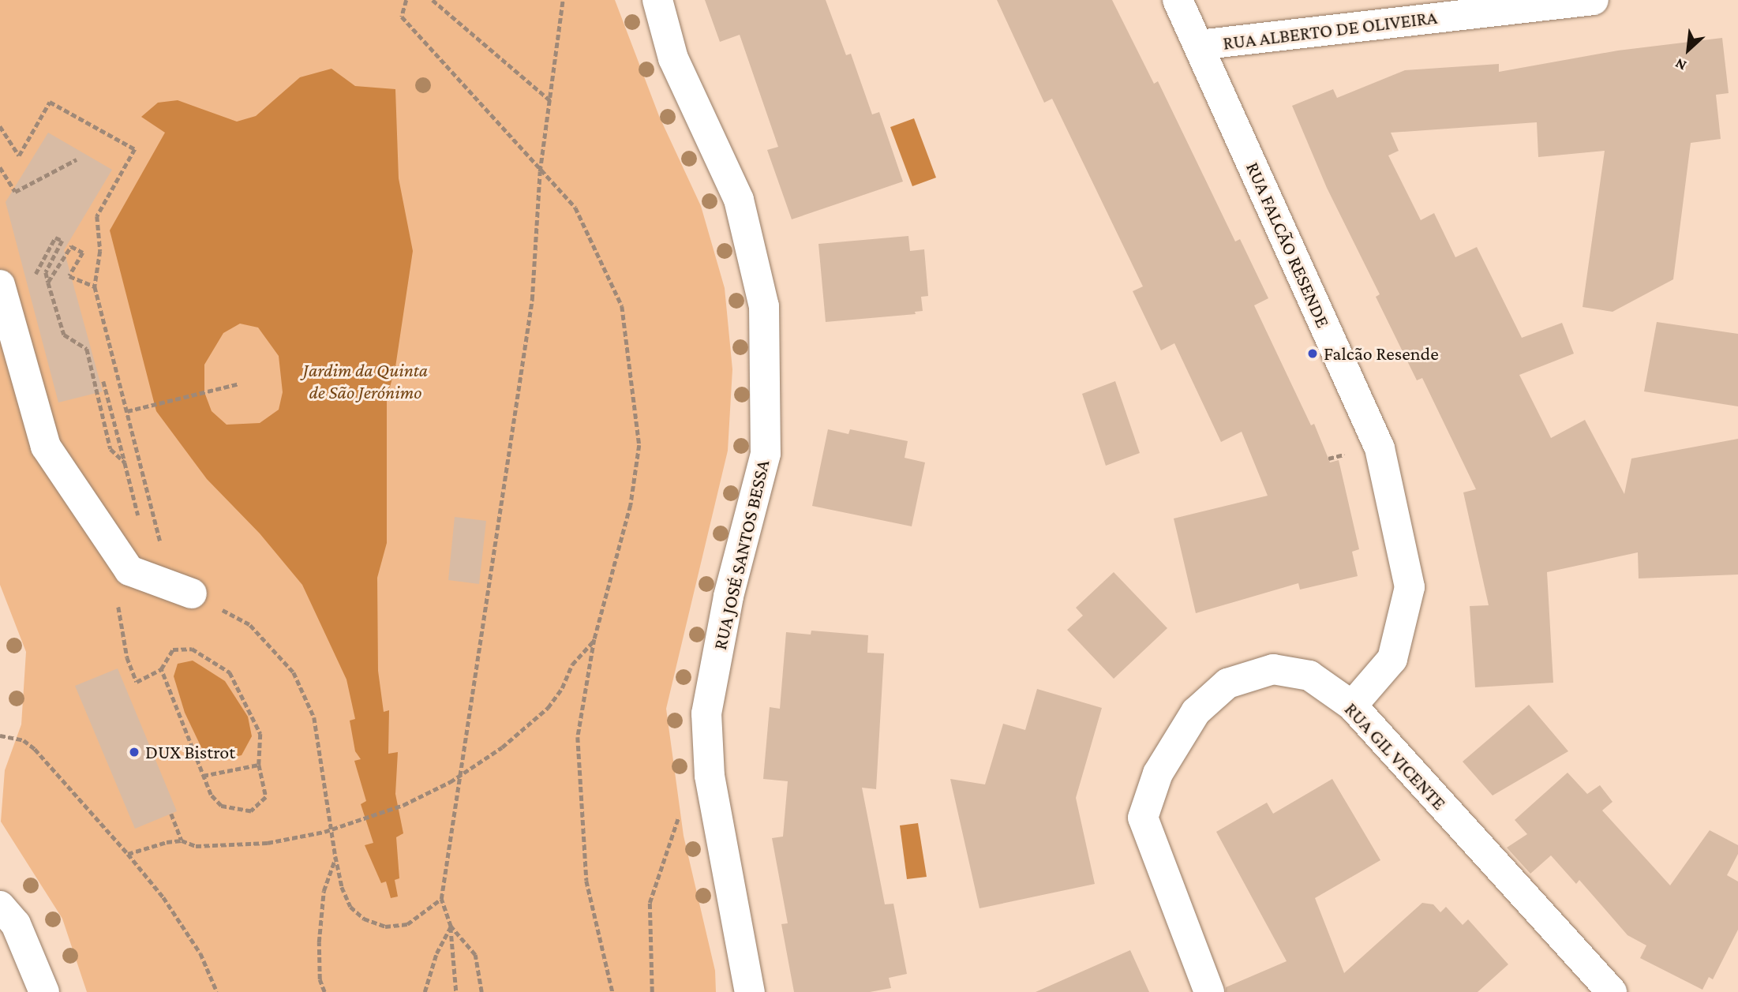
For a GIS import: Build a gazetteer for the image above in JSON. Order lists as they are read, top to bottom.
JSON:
{
  "streets": {
    "street": [
      "RUA ALBERTO DE OLIVEIRA",
      "RUA FALCÃO RESENDE",
      "RUA JOSÉ SANTOS BESSA",
      "RUA GIL VICENTE"
    ]
  },
  "crossings": [
    ["RUA ALBERTO DE OLIVEIRA", "RUA FALCÃO RESENDE"],
    ["RUA FALCÃO RESENDE", "RUA GIL VICENTE"]
  ],
  "parks": ["Jardim da Quinta de São Jerónimo"],
  "places": ["Falcão Resende", "DUX Bistrot"],
  "north": "bottom left"
}
